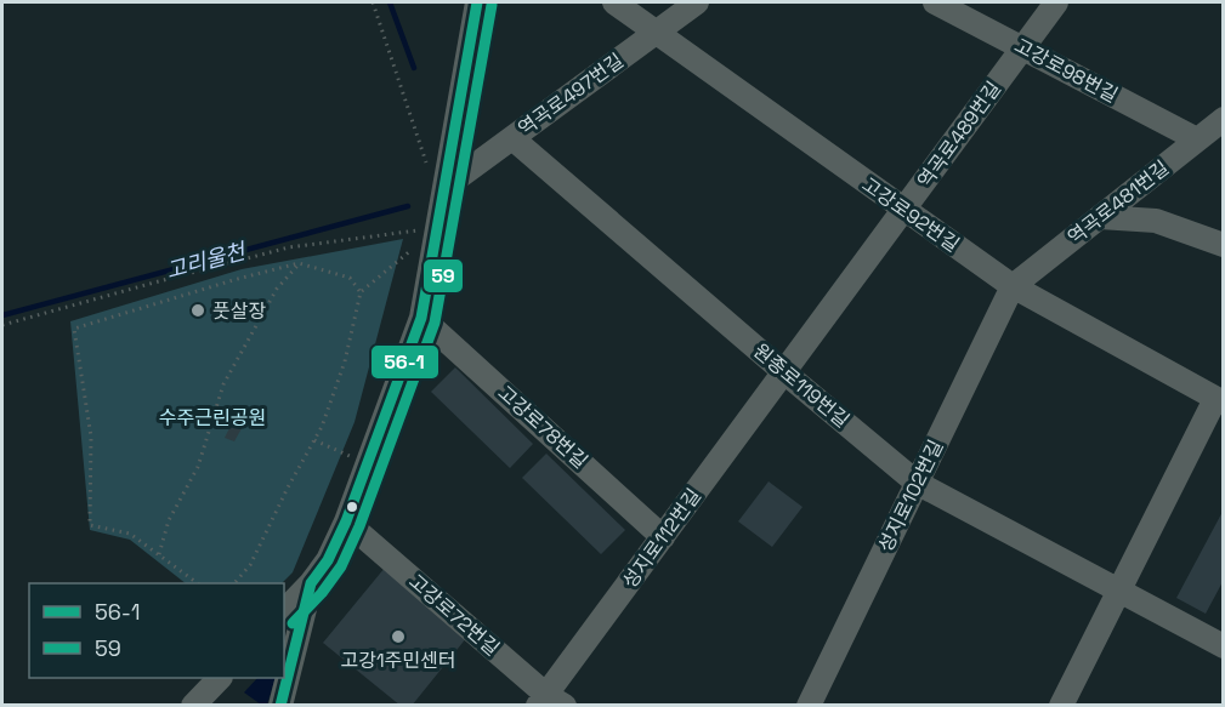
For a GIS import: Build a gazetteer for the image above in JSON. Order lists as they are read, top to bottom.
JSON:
{
  "streets": {
    "street": [
      "고강로98번길",
      "역곡로497번길",
      "역곡로489번길",
      "역곡로481번길",
      "고강로92번길",
      "원종로119번길",
      "고강로78번길",
      "성지로102번길",
      "성지로112번길",
      "고강로72번길"
    ]
  },
  "crossings": [
    ["고강로98번길", "역곡로489번길"],
    ["고강로98번길", "역곡로481번길"],
    ["역곡로497번길", "고강로92번길"],
    ["역곡로497번길", "원종로119번길"],
    ["역곡로489번길", "고강로92번길"],
    ["역곡로489번길", "원종로119번길"],
    ["역곡로489번길", "성지로112번길"],
    ["역곡로481번길", "고강로92번길"],
    ["역곡로481번길", "성지로102번길"],
    ["고강로92번길", "성지로102번길"],
    ["원종로119번길", "성지로102번길"],
    ["원종로119번길", "성지로112번길"],
    ["고강로78번길", "성지로112번길"],
    ["성지로112번길", "고강로72번길"]
  ],
  "water": ["고리울천"],
  "parks": ["수주근린공원"],
  "places": ["풋살장", "고강1주민센터"],
  "lines": ["transit line 56-1", "transit line 59"],
  "legend": ["56-1", "59"]
}
